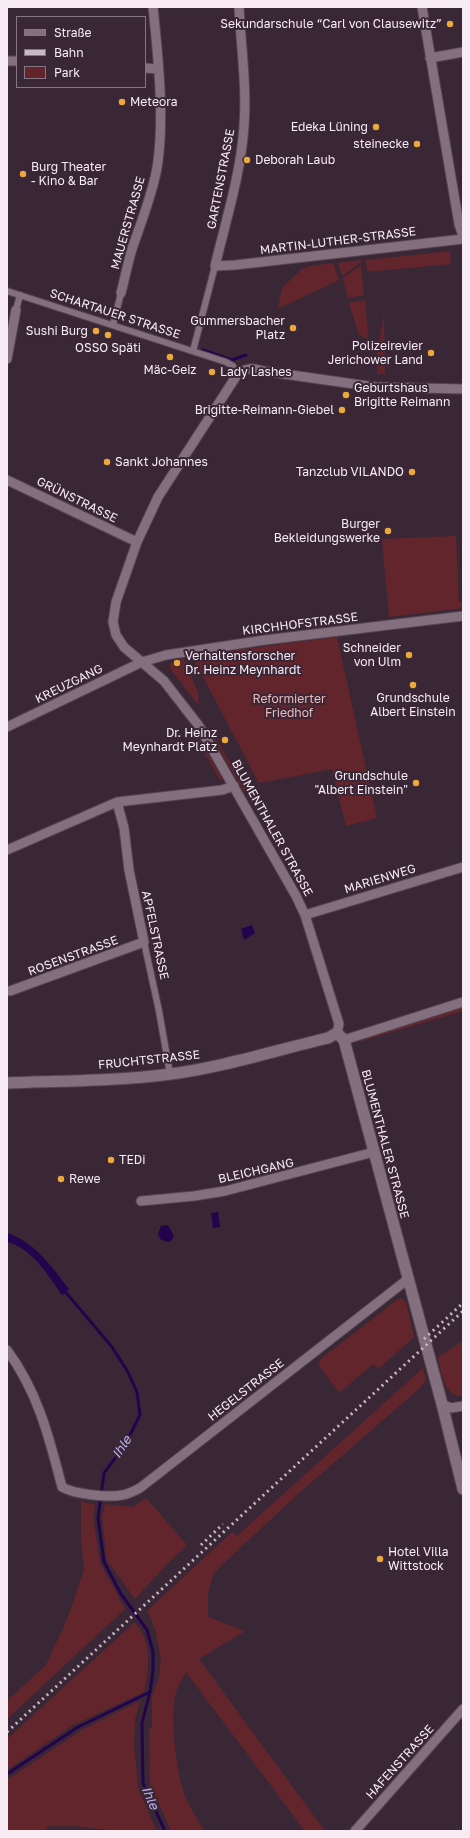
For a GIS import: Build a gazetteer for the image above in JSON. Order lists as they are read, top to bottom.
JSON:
{
  "streets": {
    "street": [
      "GARTENSTRASSE",
      "MAUERSTRASSE",
      "MARTIN-LUTHER-STRASSE",
      "SCHARTAUER STRASSE",
      "GRÜNSTRASSE",
      "KIRCHHOFSTRASSE",
      "KREUZGANG",
      "BLUMENTHALER STRASSE",
      "MARIENWEG",
      "APFELSTRASSE",
      "ROSENSTRASSE",
      "FRUCHTSTRASSE",
      "BLEICHGANG",
      "HEGELSTRASSE",
      "HAFENSTRASSE"
    ]
  },
  "crossings": [
    ["GARTENSTRASSE", "MARTIN-LUTHER-STRASSE"],
    ["GARTENSTRASSE", "SCHARTAUER STRASSE"],
    ["MAUERSTRASSE", "SCHARTAUER STRASSE"],
    ["SCHARTAUER STRASSE", "BLUMENTHALER STRASSE"],
    ["GRÜNSTRASSE", "BLUMENTHALER STRASSE"],
    ["KIRCHHOFSTRASSE", "KREUZGANG"],
    ["KIRCHHOFSTRASSE", "BLUMENTHALER STRASSE"],
    ["KREUZGANG", "BLUMENTHALER STRASSE"],
    ["BLUMENTHALER STRASSE", "MARIENWEG"],
    ["BLUMENTHALER STRASSE", "FRUCHTSTRASSE"],
    ["BLUMENTHALER STRASSE", "BLEICHGANG"],
    ["BLUMENTHALER STRASSE", "HEGELSTRASSE"],
    ["APFELSTRASSE", "ROSENSTRASSE"],
    ["APFELSTRASSE", "FRUCHTSTRASSE"]
  ],
  "water": ["Ihle"],
  "parks": ["Reformierter Friedhof"],
  "places": [
    "Sekundarschule “Carl von Clausewitz”",
    "Meteora",
    "Edeka Lüning",
    "steinecke",
    "Deborah Laub",
    "Burg Theater - Kino & Bar",
    "Gummersbacher Platz",
    "Sushi Burg",
    "OSSO Späti",
    "Polizeirevier Jerichower Land",
    "Mäc-Geiz",
    "Lady Lashes",
    "Geburtshaus Brigitte Reimann",
    "Brigitte-Reimann-Giebel",
    "Sankt Johannes",
    "Tanzclub VILANDO",
    "Burger Bekleidungswerke",
    "Schneider von Ulm",
    "Verhaltensforscher Dr. Heinz Meynhardt",
    "Grundschule Albert Einstein",
    "Dr. Heinz Meynhardt Platz",
    "Grundschule \"Albert Einstein\"",
    "TEDi",
    "Rewe",
    "Hotel Villa Wittstock"
  ],
  "legend": ["Straße", "Bahn", "Park"]
}
